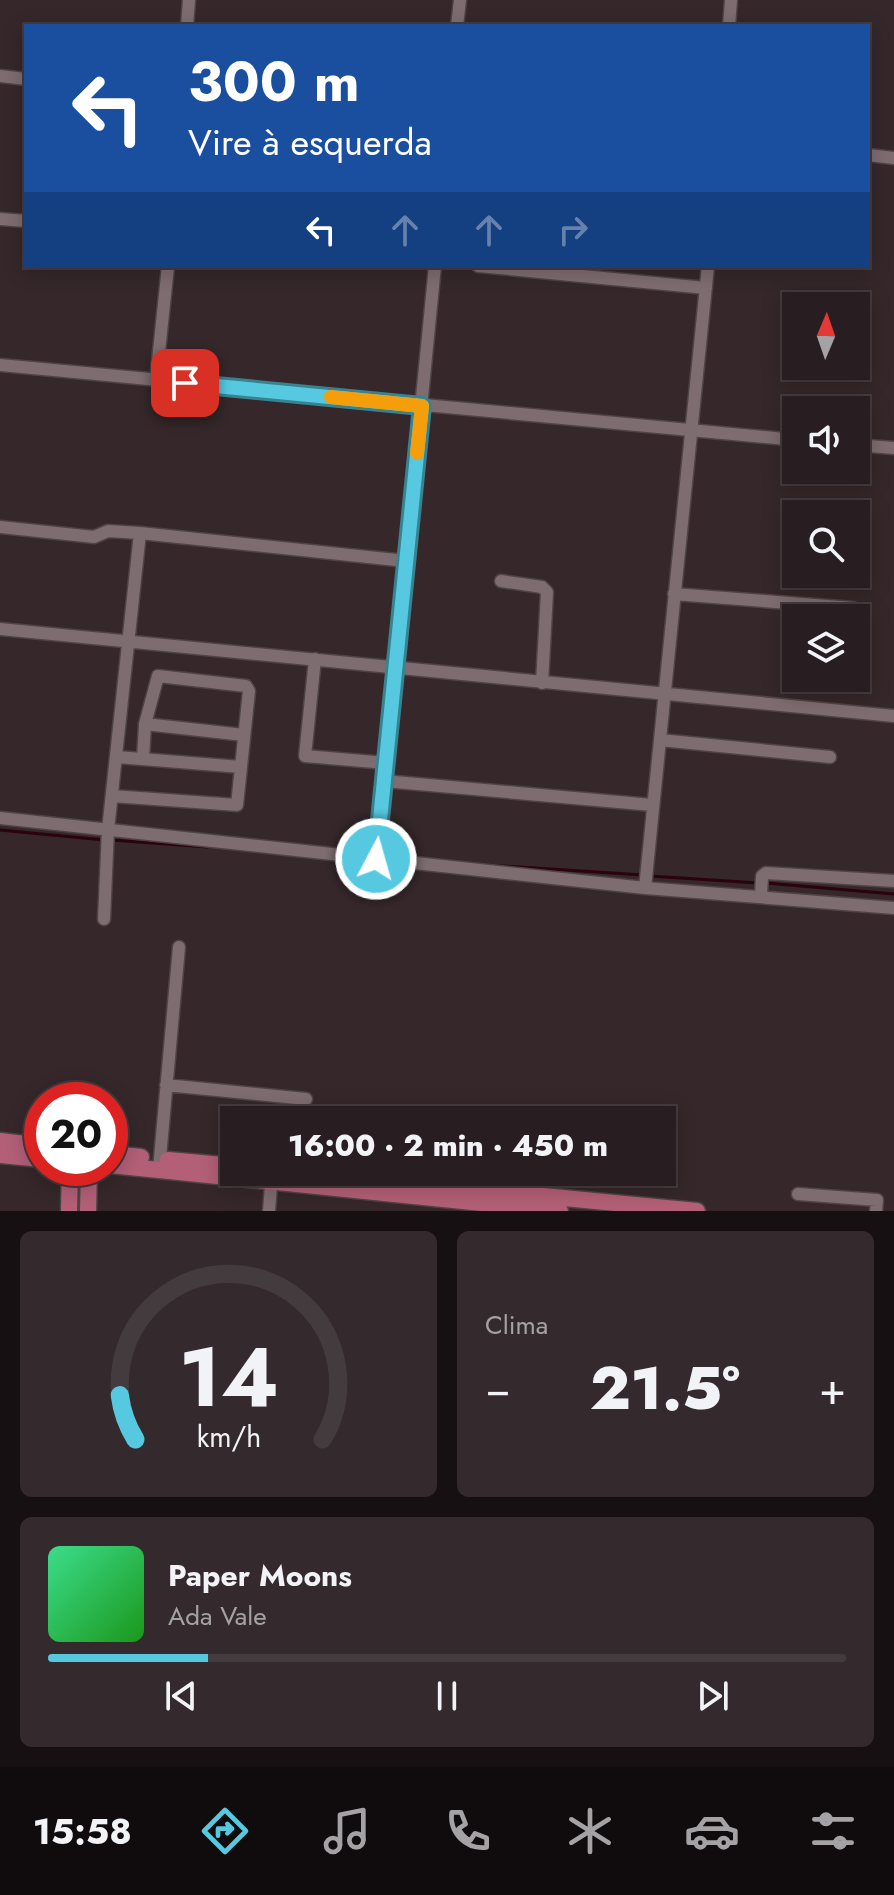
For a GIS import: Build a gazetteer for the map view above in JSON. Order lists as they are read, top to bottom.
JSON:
{
  "north": "top",
  "page": {
    "turn": ["300 m", "Vire à esquerda"],
    "limit": "20",
    "trip": "16:00 · 2 min · 450 m",
    "tile": "Clima",
    "heat": ["−", "21.5°", "+"],
    "song": ["Paper Moons", "Ada Vale"],
    "tabs": "15:58",
    "gauge": ["14", "km/h"]
  }
}
